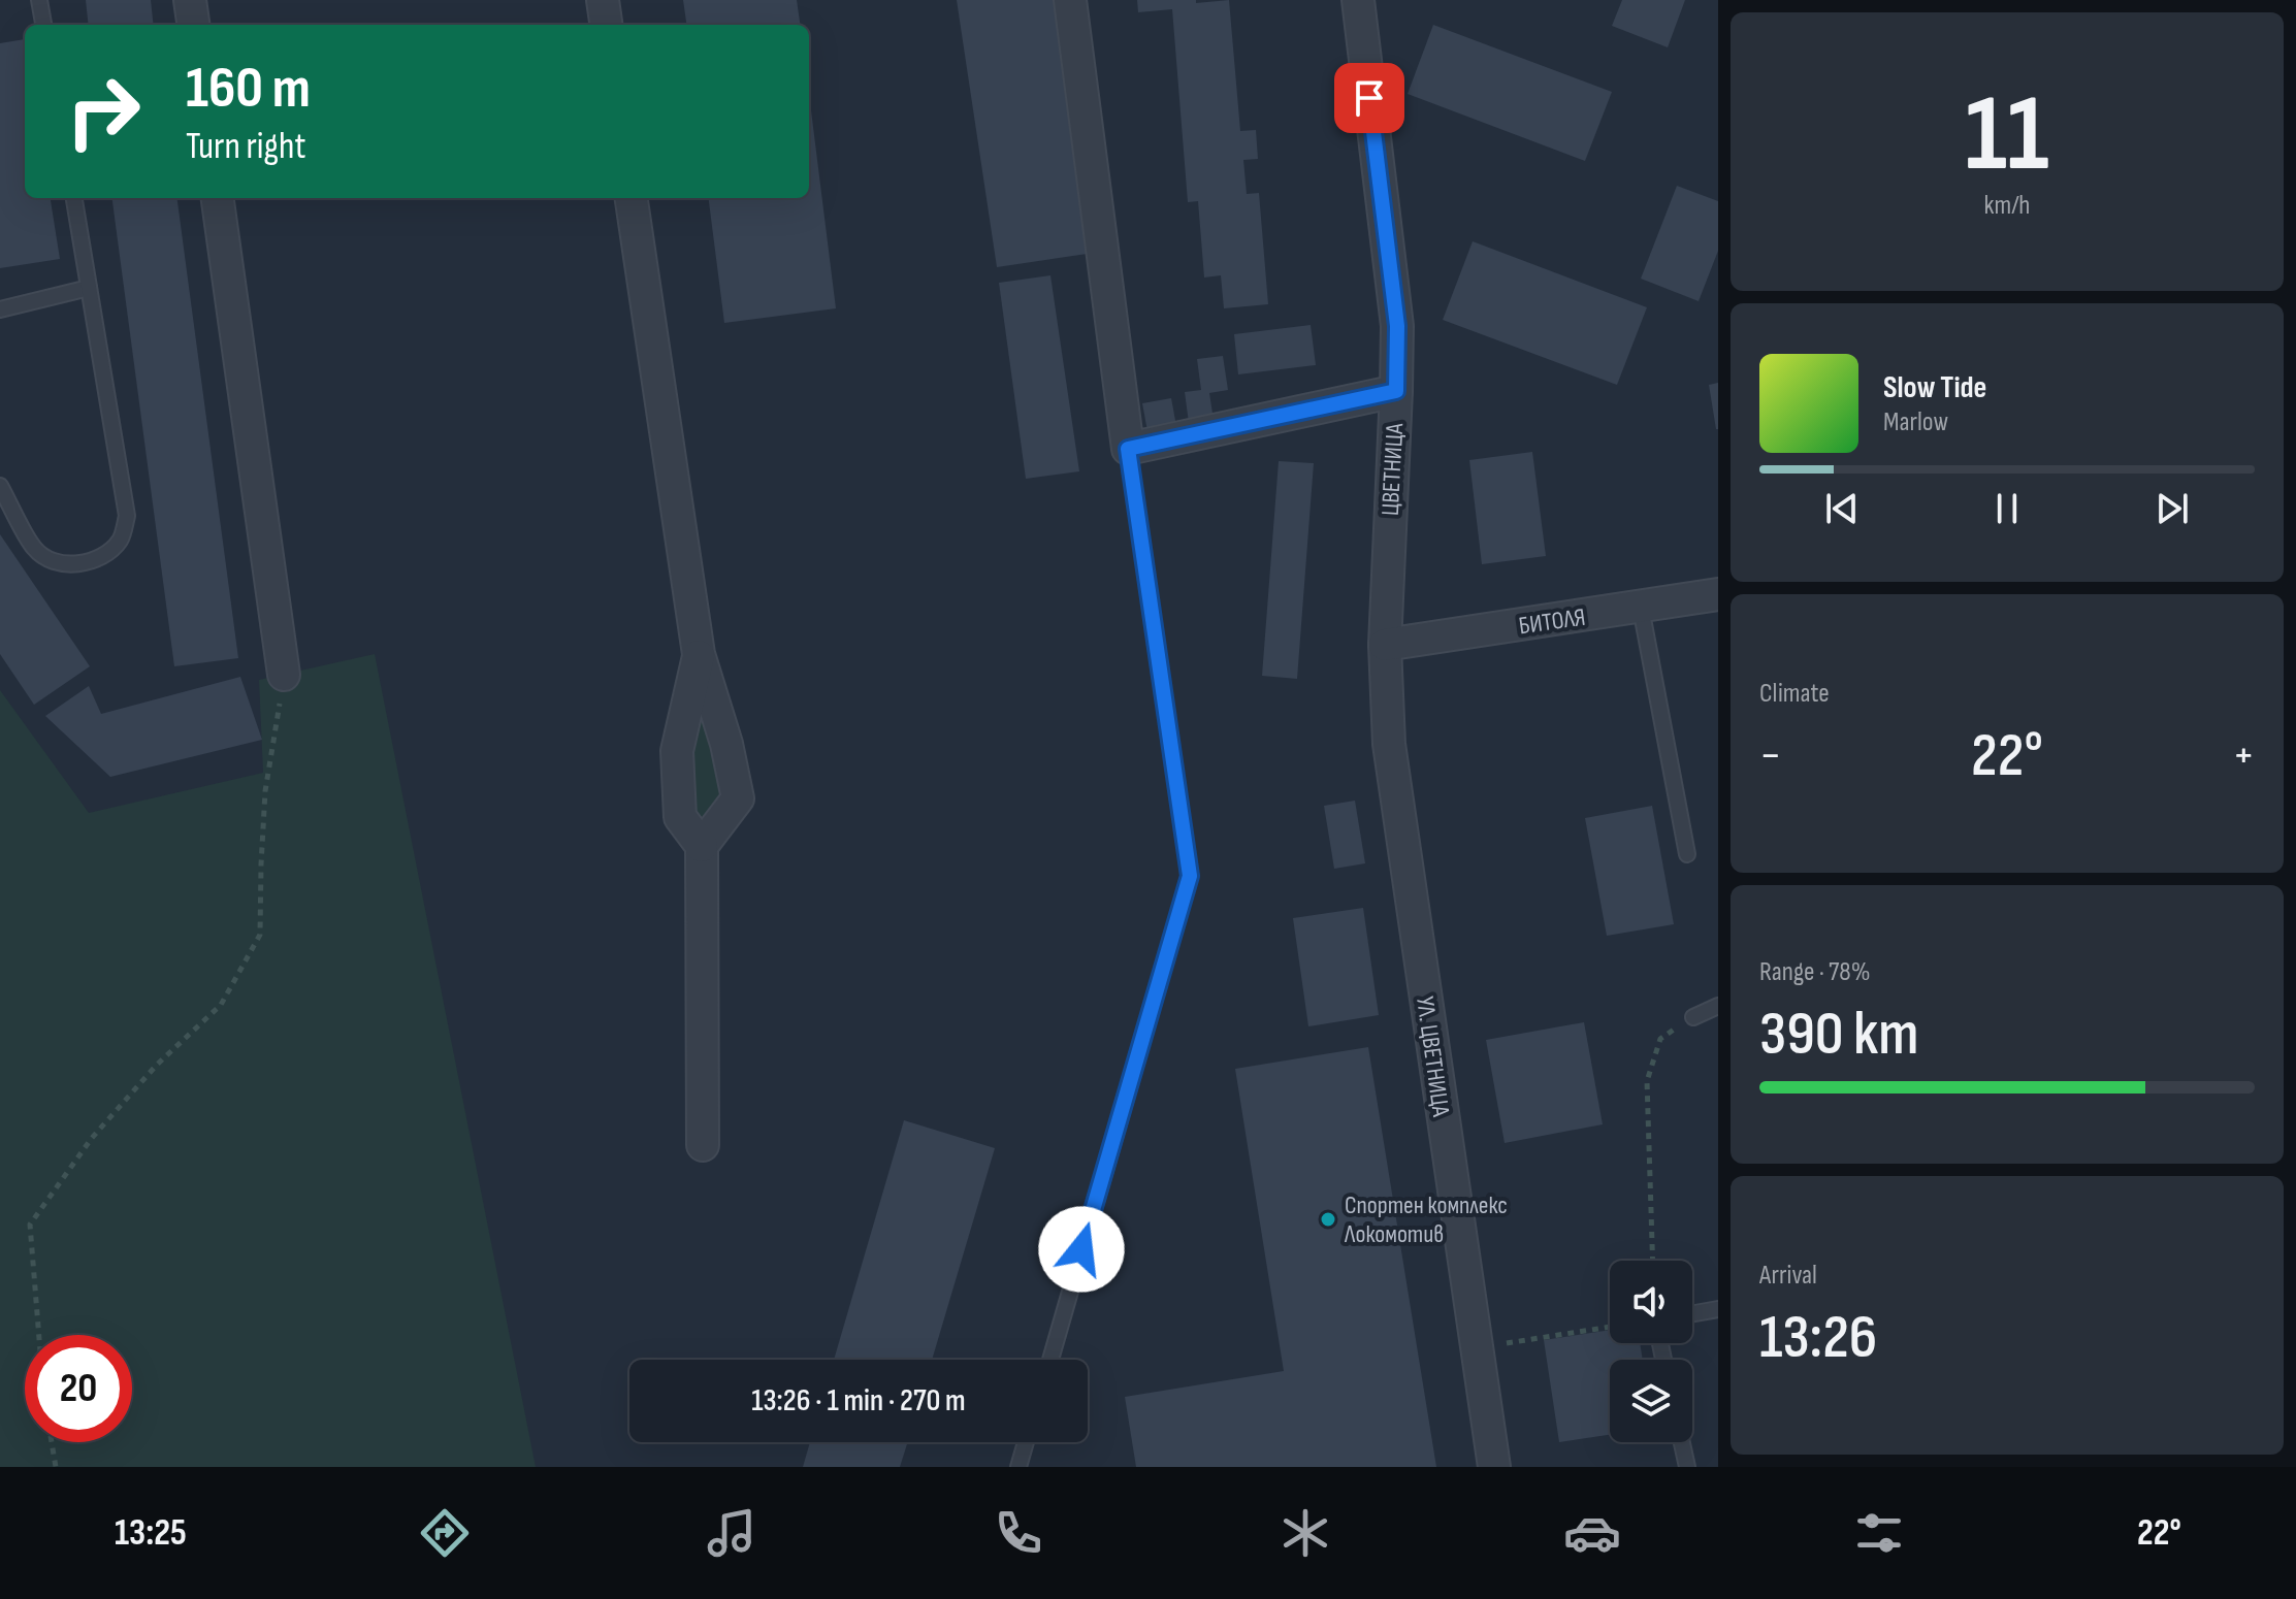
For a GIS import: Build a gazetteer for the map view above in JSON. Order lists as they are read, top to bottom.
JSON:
{
  "streets": {
    "street": ["ЦВЕТНИЦА", "БИТОЛЯ", "УЛ. ЦВЕТНИЦА"]
  },
  "crossings": [
    ["ЦВЕТНИЦА", "БИТОЛЯ"],
    ["ЦВЕТНИЦА", "УЛ. ЦВЕТНИЦА"],
    ["БИТОЛЯ", "УЛ. ЦВЕТНИЦА"]
  ],
  "places": ["Спортен комплекс Локомотив"],
  "page": {
    "tile": [
      ["11", "km/h"],
      "Climate",
      ["Range · 78%", "390 km"],
      ["Arrival", "13:26"]
    ],
    "turn": ["160 m", "Turn right"],
    "song": ["Slow Tide", "Marlow"],
    "heat": ["−", "22°", "+"],
    "limit": "20",
    "trip": "13:26 · 1 min · 270 m",
    "tabs": ["13:25", "22°"]
  }
}
